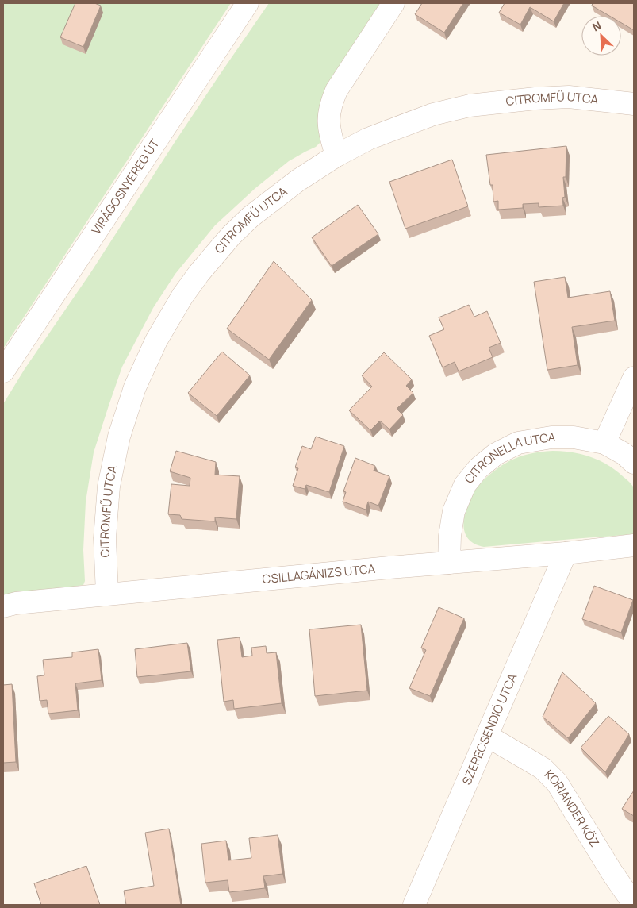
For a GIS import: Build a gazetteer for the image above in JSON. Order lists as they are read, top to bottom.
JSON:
{
  "streets": {
    "street": [
      "CITROMFŰ UTCA",
      "VIRÁGOSNYEREG ÚT",
      "CITRONELLA UTCA",
      "CSILLAGÁNIZS UTCA",
      "SZERECSENDIÓ UTCA",
      "KORIANDER KÖZ"
    ]
  },
  "crossings": [
    ["CITROMFŰ UTCA", "CSILLAGÁNIZS UTCA"],
    ["CITRONELLA UTCA", "CSILLAGÁNIZS UTCA"],
    ["CSILLAGÁNIZS UTCA", "SZERECSENDIÓ UTCA"],
    ["SZERECSENDIÓ UTCA", "KORIANDER KÖZ"]
  ],
  "north": "top left"
}
